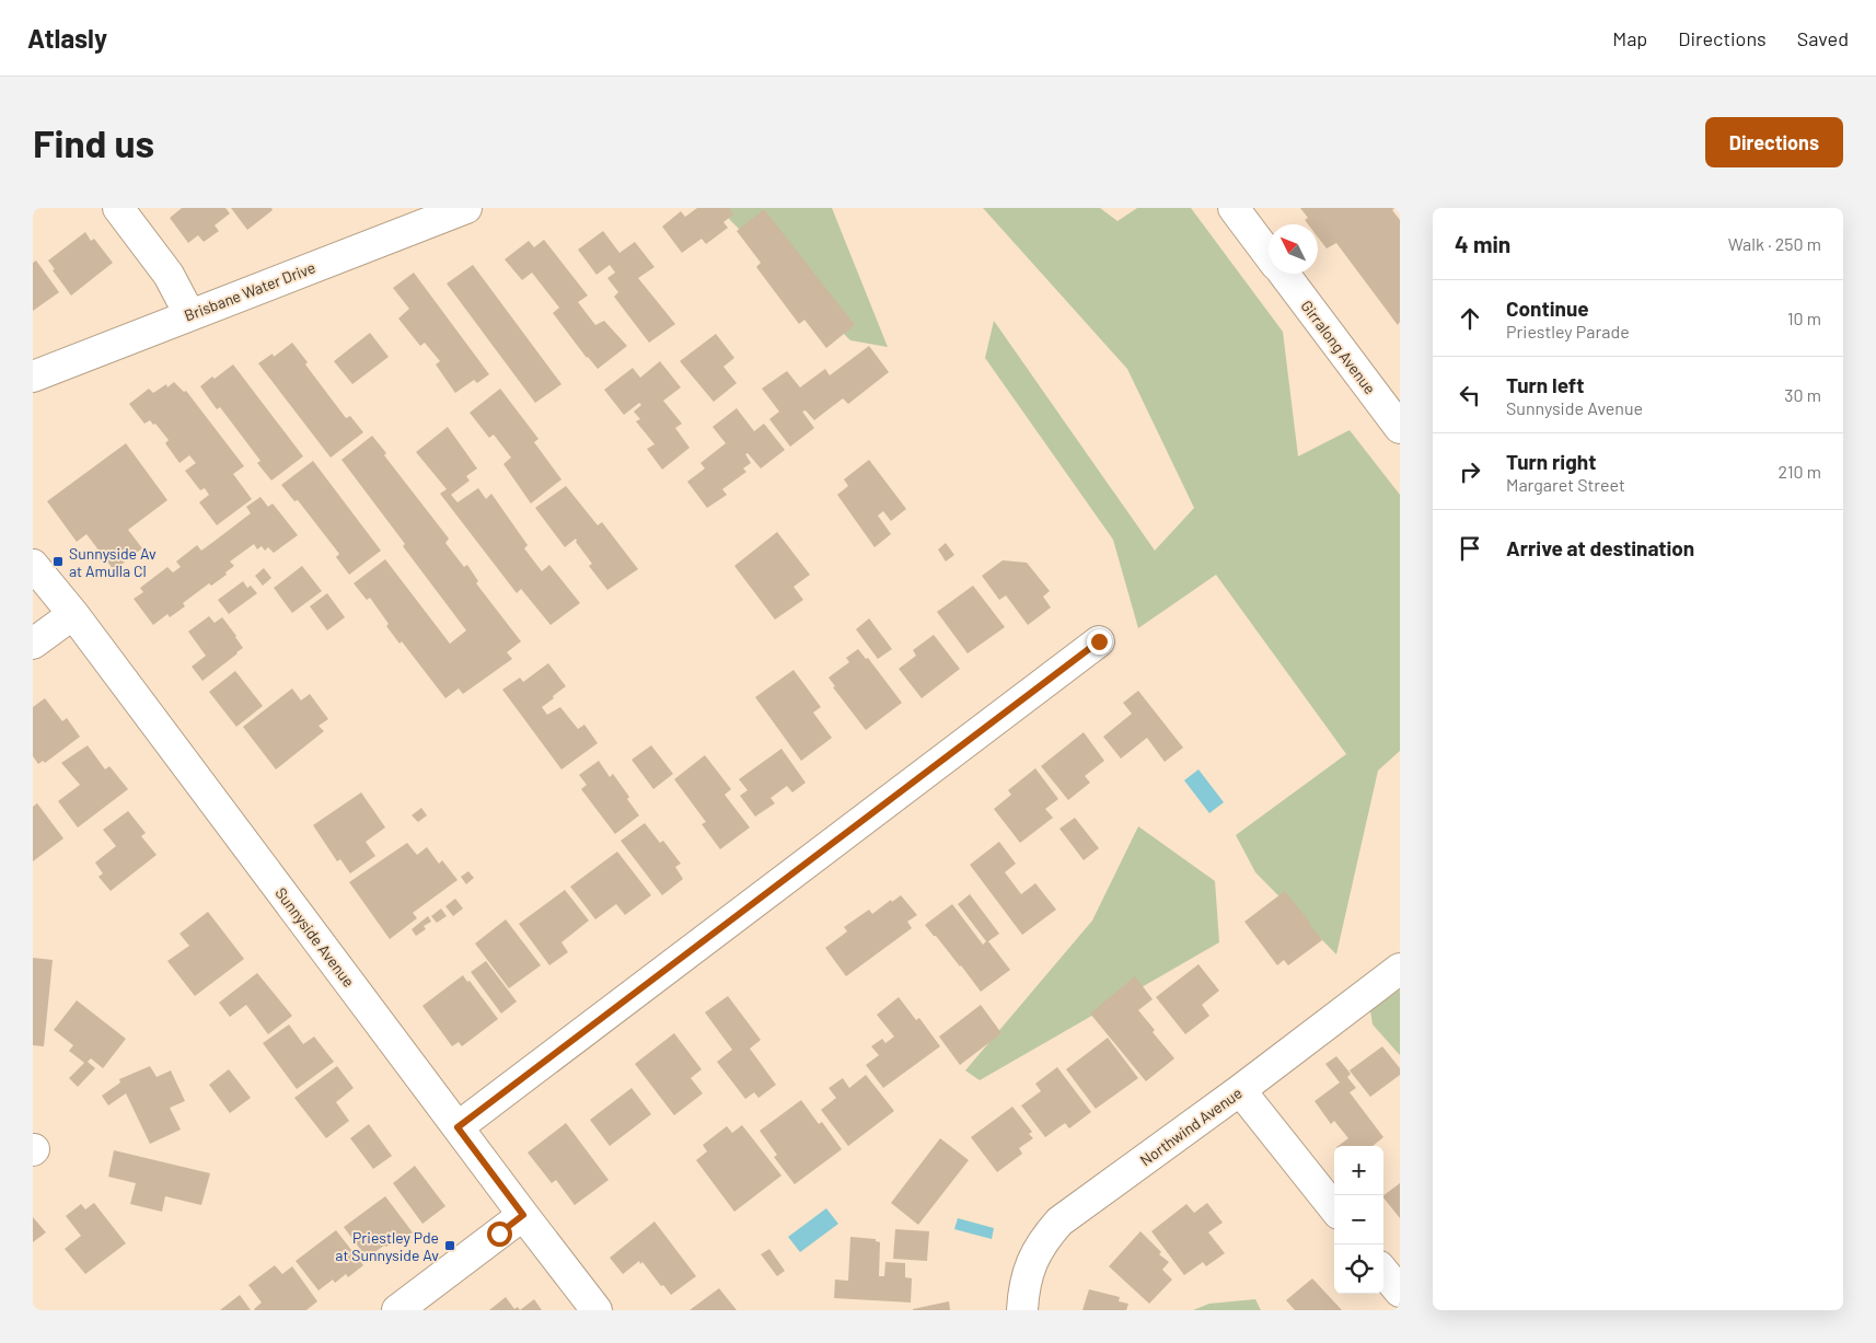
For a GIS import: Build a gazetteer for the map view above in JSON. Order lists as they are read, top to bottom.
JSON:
{
  "streets": {
    "street": [
      "Brisbane Water Drive",
      "Girralong Avenue",
      "Sunnyside Avenue",
      "Northwind Avenue"
    ]
  },
  "places": {
    "transit": ["Sunnyside Av at Amulla Cl", "Priestley Pde at Sunnyside Av"]
  },
  "north": "top left",
  "page": {
    "header": "Atlasly",
    "nav": ["Map", "Directions", "Saved"],
    "buttons": "Directions",
    "title": "Find us",
    "heading": ["4 min", "Walk · 250 m"],
    "list": [
      ["Continue", "Priestley Parade", "10 m"],
      ["Turn left", "Sunnyside Avenue", "30 m"],
      ["Turn right", "Margaret Street", "210 m"],
      "Arrive at destination"
    ],
    "map_buttons": ["+", "−"]
  }
}
